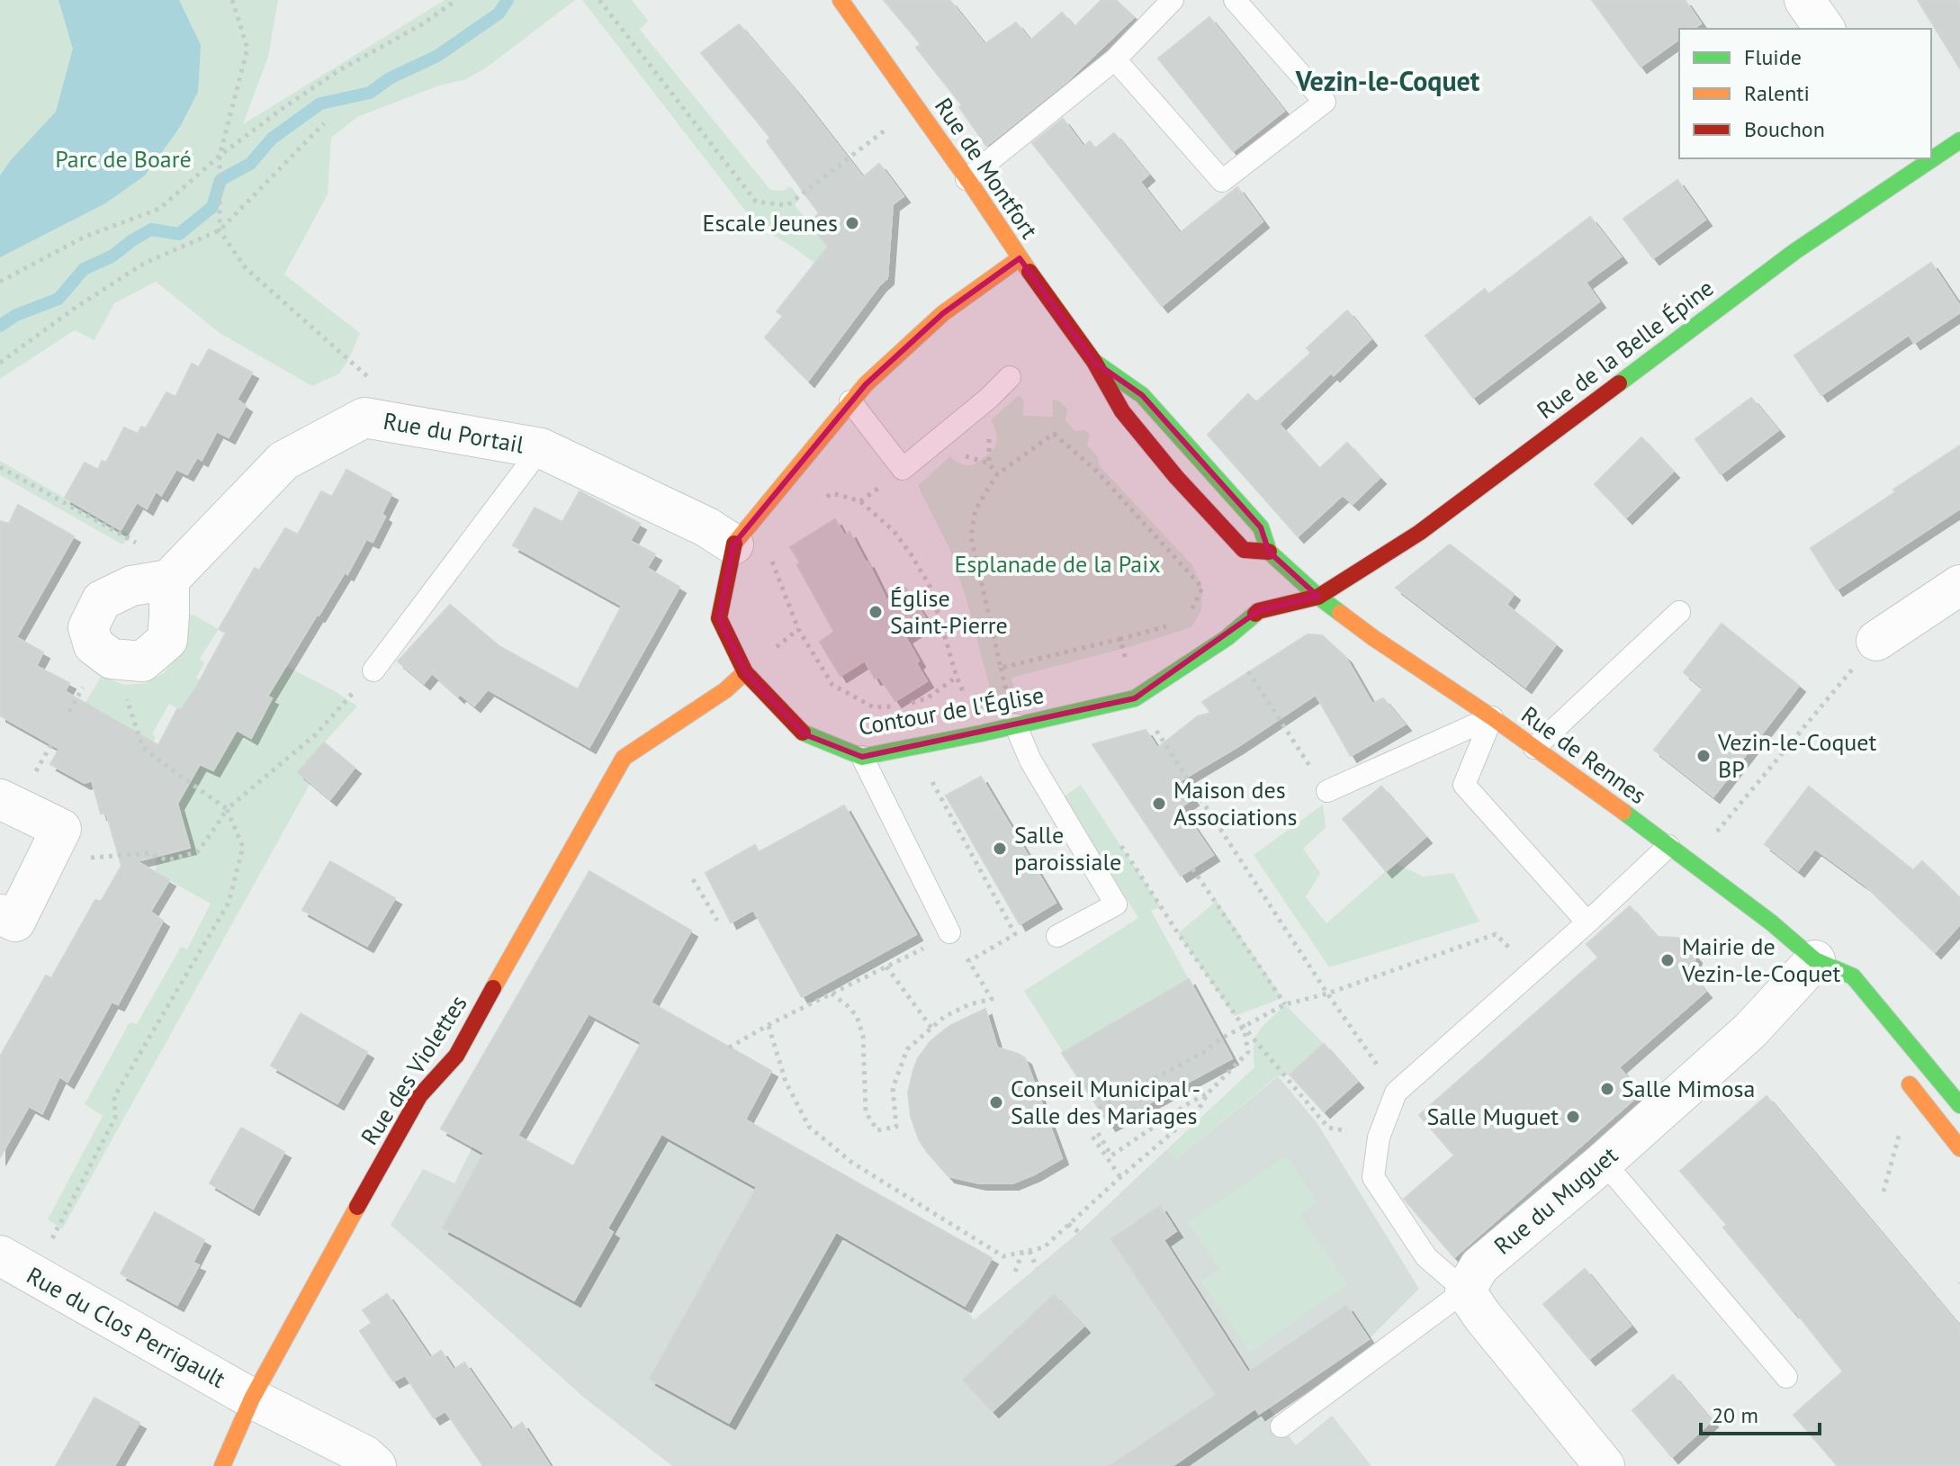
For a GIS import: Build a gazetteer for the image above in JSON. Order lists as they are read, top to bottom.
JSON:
{
  "streets": {
    "street": [
      "Rue de Montfort",
      "Rue de la Belle Épine",
      "Rue du Portail",
      "Contour de l'Église",
      "Rue de Rennes",
      "Rue des Violettes",
      "Rue du Muguet",
      "Rue du Clos Perrigault"
    ]
  },
  "crossings": [
    ["Rue de Montfort", "Rue de la Belle Épine"],
    ["Rue de Montfort", "Contour de l'Église"],
    ["Rue de Montfort", "Rue de Rennes"],
    ["Rue de la Belle Épine", "Contour de l'Église"],
    ["Rue de la Belle Épine", "Rue de Rennes"],
    ["Rue du Portail", "Contour de l'Église"],
    ["Contour de l'Église", "Rue de Rennes"],
    ["Contour de l'Église", "Rue des Violettes"],
    ["Rue de Rennes", "Rue du Muguet"],
    ["Rue des Violettes", "Rue du Clos Perrigault"]
  ],
  "districts": ["Vezin-le-Coquet"],
  "parks": ["Parc de Boaré", "Esplanade de la Paix"],
  "places": [
    "Escale Jeunes",
    "Église Saint-Pierre",
    "Vezin-le-Coquet BP",
    "Maison des Associations",
    "Salle paroissiale",
    "Mairie de Vezin-le-Coquet",
    "Salle Mimosa",
    "Conseil Municipal - Salle des Mariages",
    "Salle Muguet"
  ],
  "legend": ["Fluide", "Ralenti", "Bouchon"],
  "scale_bar": "20 m"
}
